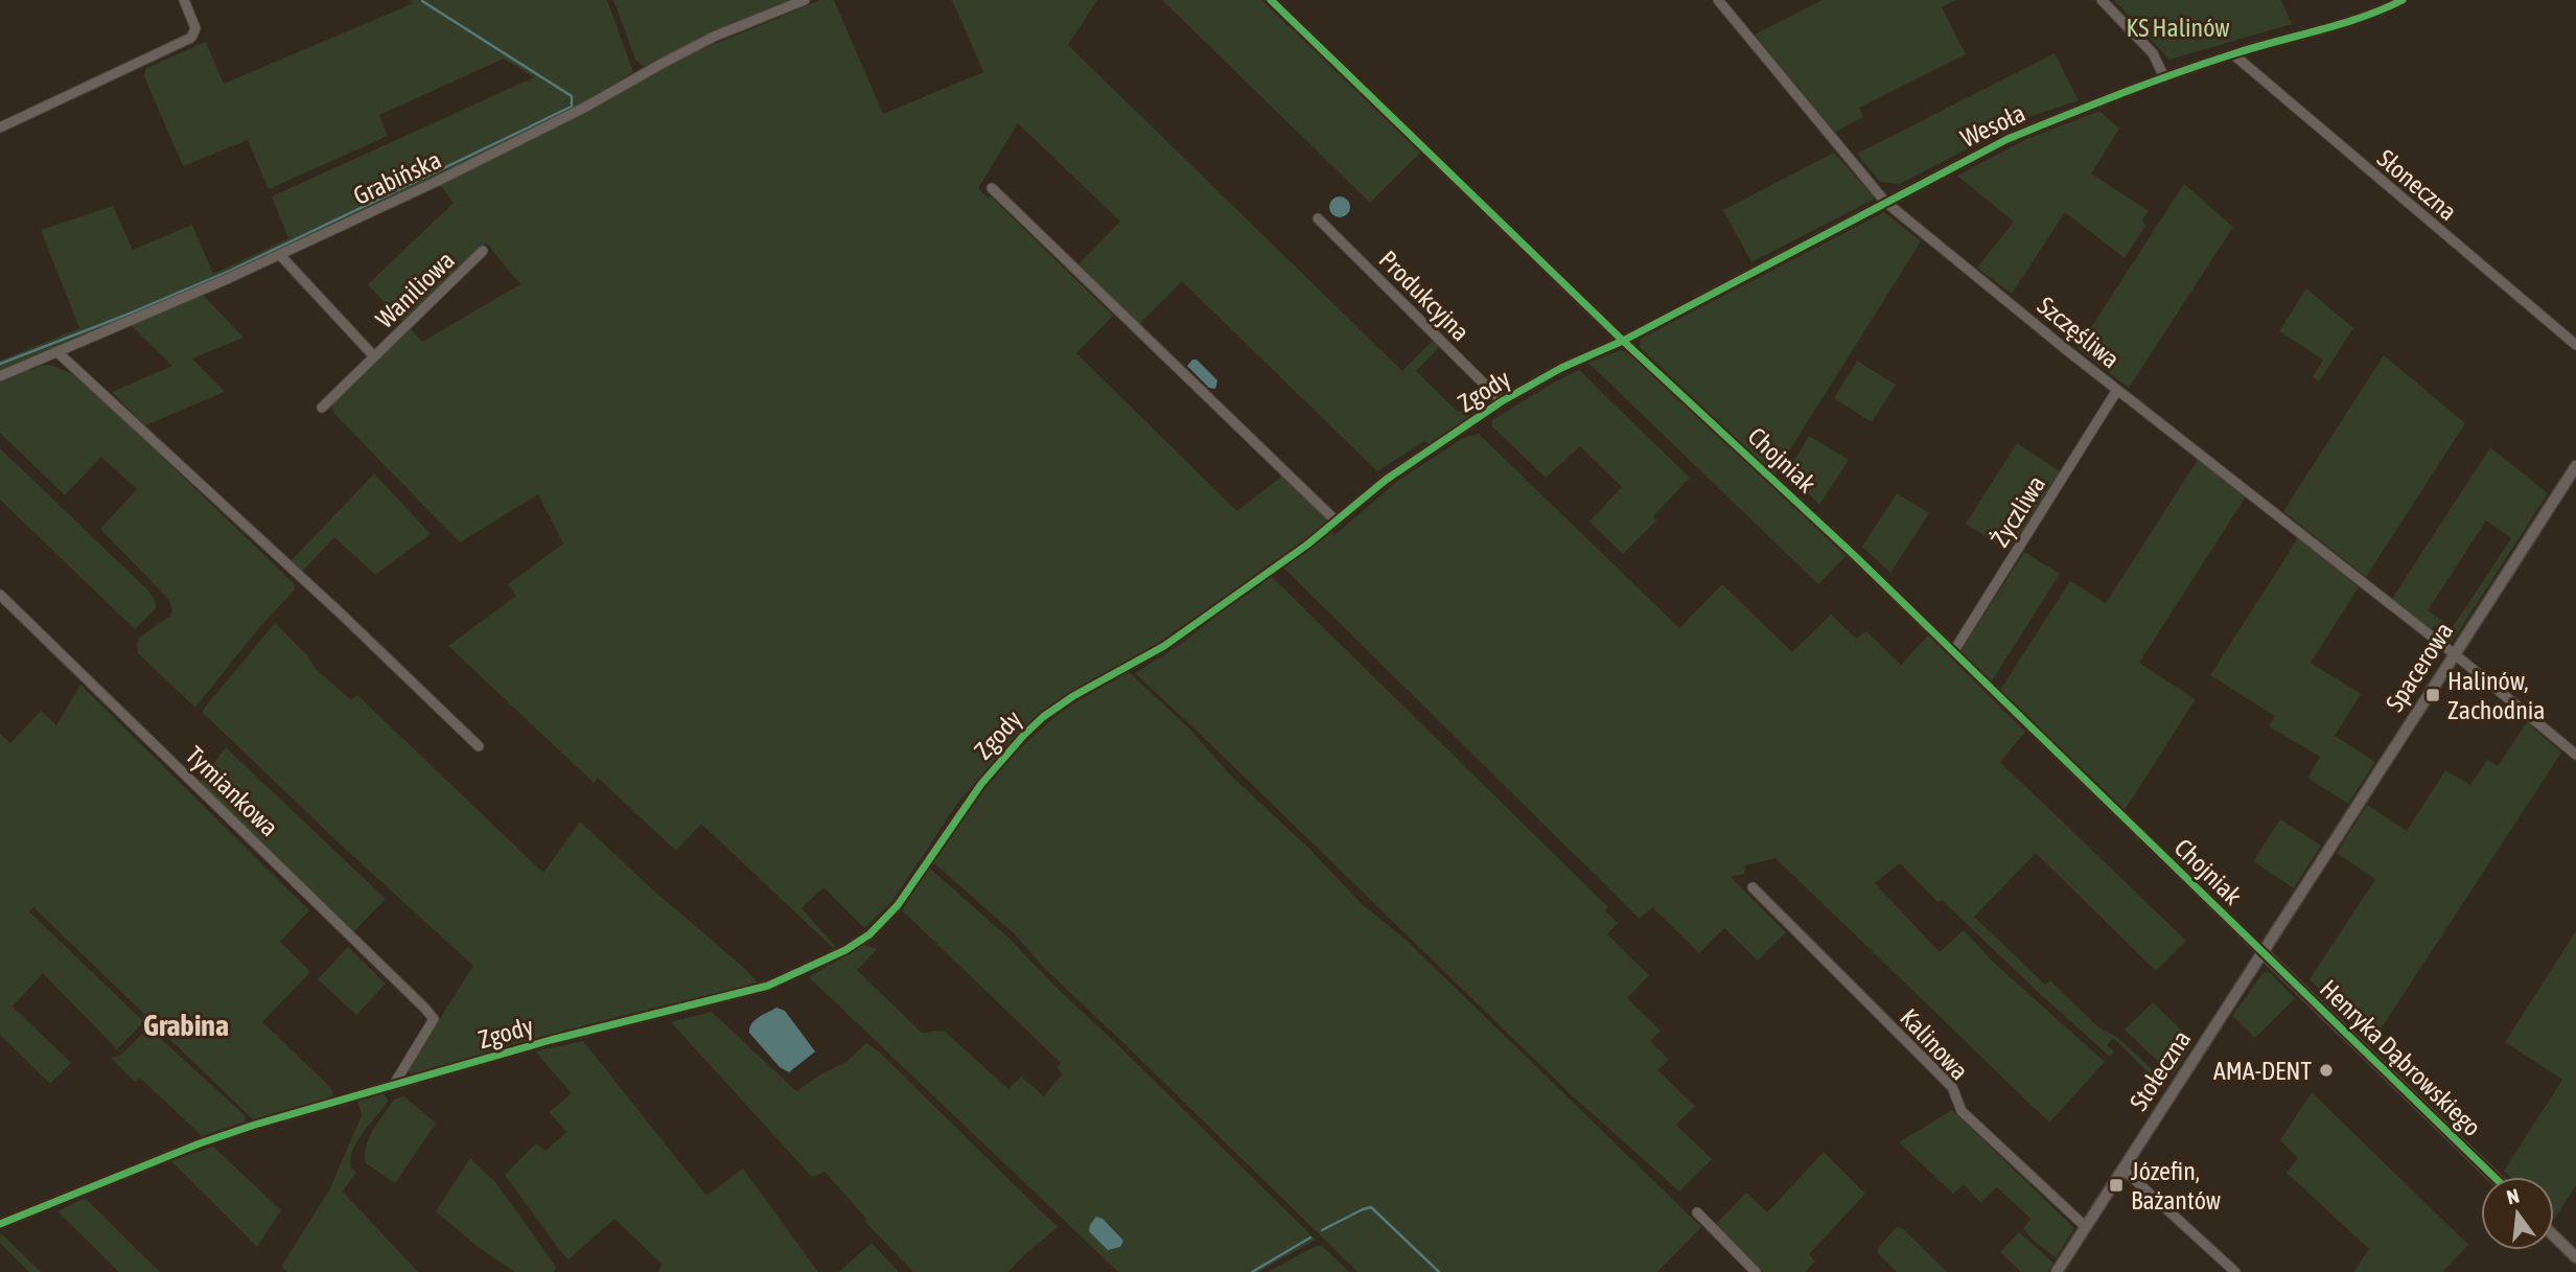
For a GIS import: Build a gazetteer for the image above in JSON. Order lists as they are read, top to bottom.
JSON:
{
  "streets": {
    "street": [
      "Wesoła",
      "Grabińska",
      "Słoneczna",
      "Waniliowa",
      "Produkcyjna",
      "Szczęśliwa",
      "Zgody",
      "Chojniak",
      "Życzliwa",
      "Spacerowa",
      "Tymiankowa",
      "Kalinowa",
      "Henryka Dąbrowskiego",
      "Stołeczna"
    ]
  },
  "crossings": [
    ["Wesoła", "Słoneczna"],
    ["Wesoła", "Szczęśliwa"],
    ["Wesoła", "Zgody"],
    ["Wesoła", "Chojniak"],
    ["Grabińska", "Waniliowa"],
    ["Produkcyjna", "Zgody"],
    ["Szczęśliwa", "Życzliwa"],
    ["Szczęśliwa", "Spacerowa"],
    ["Zgody", "Chojniak"],
    ["Zgody", "Tymiankowa"],
    ["Chojniak", "Życzliwa"],
    ["Chojniak", "Henryka Dąbrowskiego"],
    ["Chojniak", "Stołeczna"],
    ["Spacerowa", "Stołeczna"],
    ["Kalinowa", "Stołeczna"],
    ["Henryka Dąbrowskiego", "Stołeczna"]
  ],
  "districts": ["Grabina"],
  "parks": ["KS Halinów"],
  "places": {
    "transit": ["Halinów, Zachodnia", "Józefin, Bażantów"],
    "other": ["AMA-DENT"]
  },
  "north": "top"
}
